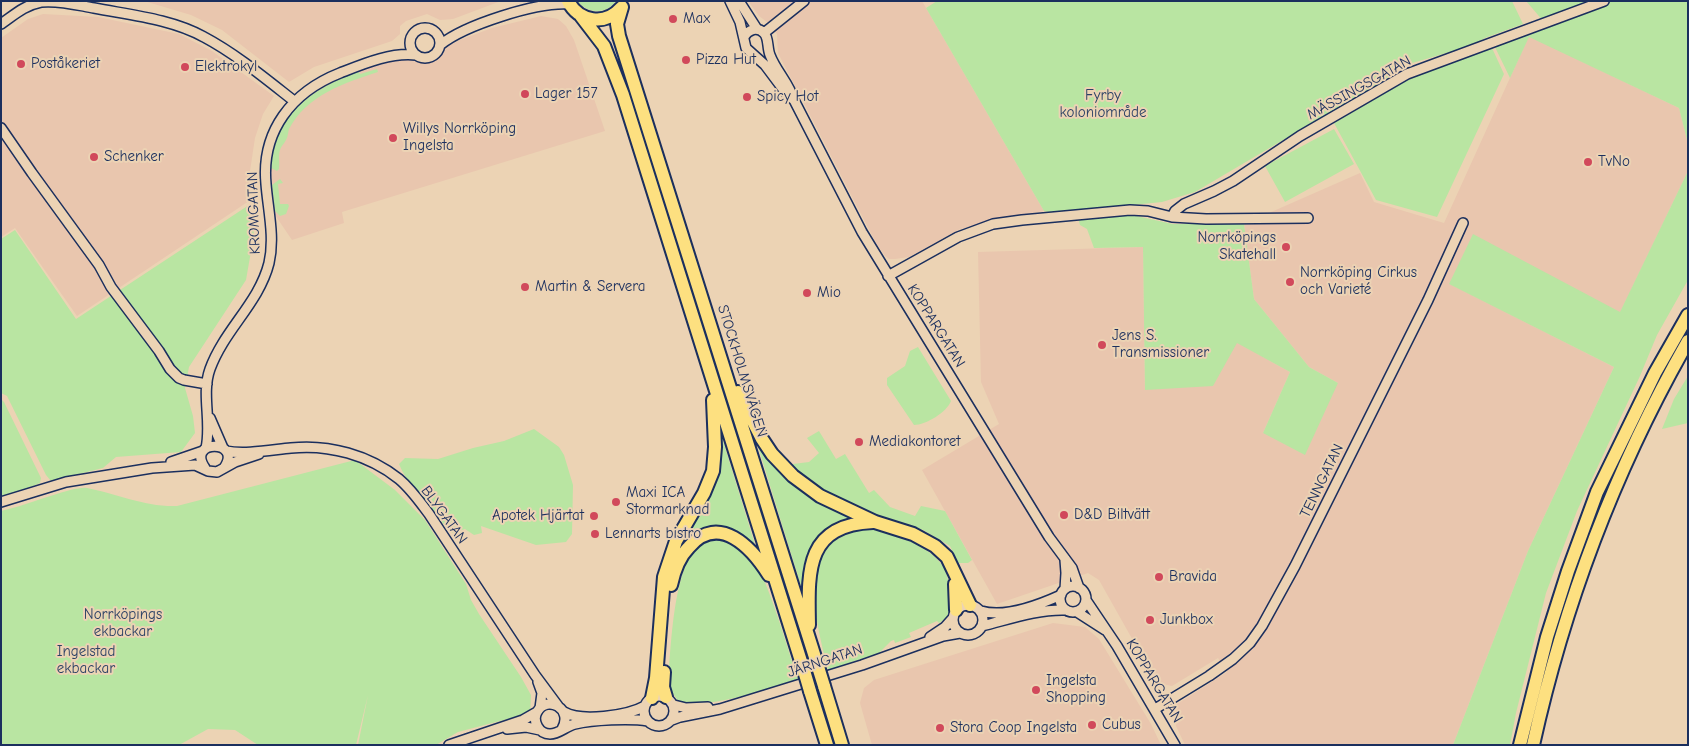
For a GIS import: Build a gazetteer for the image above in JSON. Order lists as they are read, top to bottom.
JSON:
{
  "streets": {
    "highway": ["STOCKHOLMSVÄGEN"],
    "street": [
      "MÄSSINGSGATAN",
      "KROMGATAN",
      "KOPPARGATAN",
      "TENNGATAN",
      "BLYGATAN",
      "JÄRNGATAN"
    ]
  },
  "crossings": [
    ["KROMGATAN", "BLYGATAN"],
    ["KOPPARGATAN", "TENNGATAN"]
  ],
  "parks": ["Fyrby koloniområde", "Norrköpings ekbackar", "Ingelstad ekbackar"],
  "places": [
    "Max",
    "Pizza Hut",
    "Poståkeriet",
    "Elektrokyl",
    "Lager 157",
    "Spicy Hot",
    "Willys Norrköping Ingelsta",
    "Schenker",
    "TvNo",
    "Norrköpings Skatehall",
    "Norrköping Cirkus och Varieté",
    "Martin & Servera",
    "Mio",
    "Jens S. Transmissioner",
    "Mediakontoret",
    "Maxi ICA Stormarknad",
    "D&D Biltvätt",
    "Apotek Hjärtat",
    "Lennarts bistro",
    "Bravida",
    "Junkbox",
    "Ingelsta Shopping",
    "Cubus",
    "Stora Coop Ingelsta"
  ]
}
